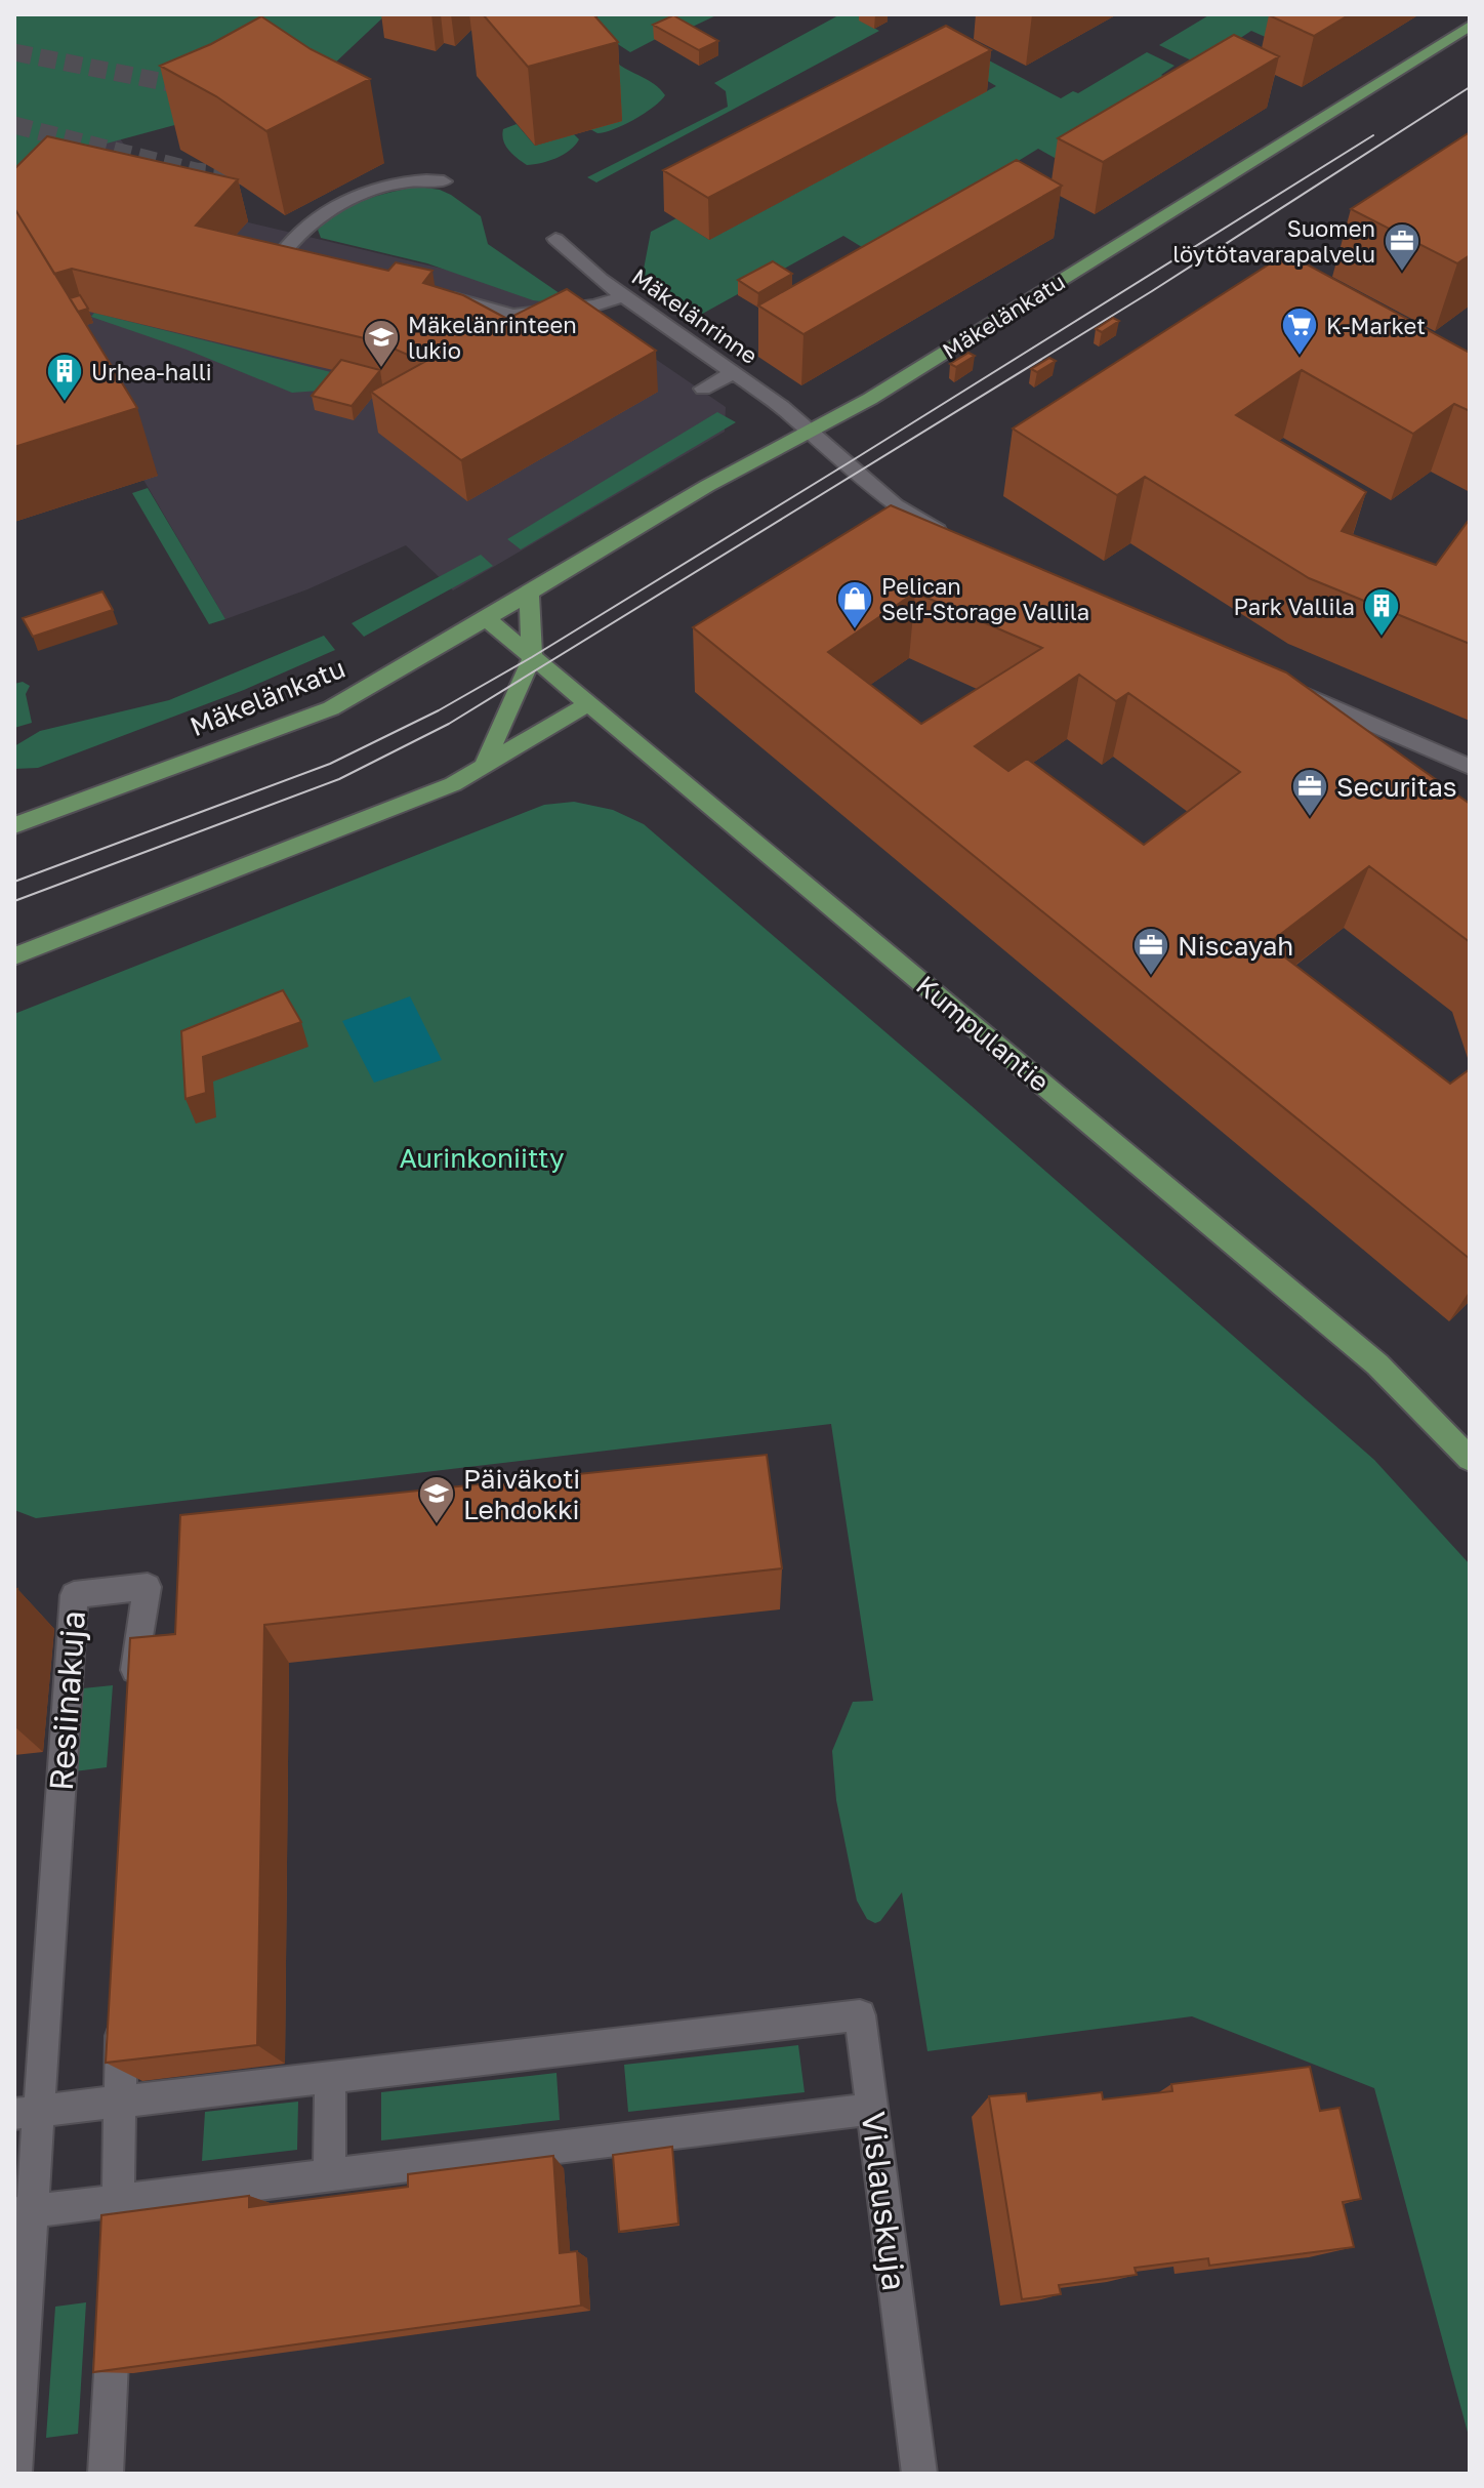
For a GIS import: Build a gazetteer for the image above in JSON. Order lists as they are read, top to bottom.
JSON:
{
  "streets": {
    "main road": ["Mäkelänkatu", "Kumpulantie"],
    "street": ["Mäkelänrinne", "Resiinakuja", "Vislauskuja"]
  },
  "crossings": [
    ["Mäkelänrinne", "Mäkelänkatu"],
    ["Mäkelänkatu", "Kumpulantie"]
  ],
  "parks": ["Aurinkoniitty"],
  "places": {
    "office": ["Suomen löytötavarapalvelu", "Securitas", "Niscayah"],
    "supermarket": ["K-Market"],
    "school or university": ["Mäkelänrinteen lukio", "Päiväkoti Lehdokki"],
    "building": ["Urhea-halli", "Park Vallila"],
    "shop": ["Pelican Self-Storage Vallila"]
  }
}
